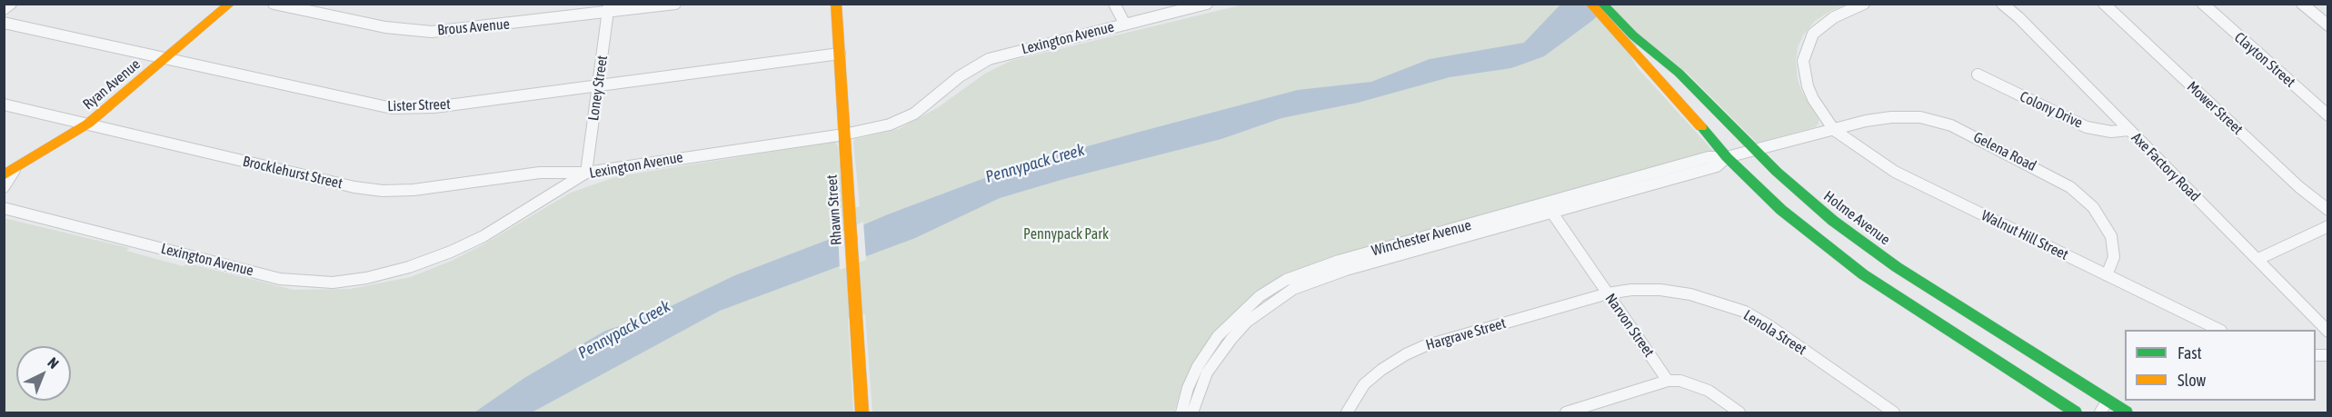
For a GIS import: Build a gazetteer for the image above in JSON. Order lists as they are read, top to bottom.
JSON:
{
  "streets": {
    "main road": ["Ryan Avenue", "Rhawn Street", "Holme Avenue"],
    "street": [
      "Brous Avenue",
      "Lexington Avenue",
      "Clayton Street",
      "Loney Street",
      "Lister Street",
      "Mower Street",
      "Colony Drive",
      "Gelena Road",
      "Axe Factory Road",
      "Brocklehurst Street",
      "Walnut Hill Street",
      "Winchester Avenue",
      "Narvon Street",
      "Lenola Street",
      "Hargrave Street"
    ]
  },
  "crossings": [
    ["Brous Avenue", "Loney Street"],
    ["Lexington Avenue", "Loney Street"],
    ["Lexington Avenue", "Brocklehurst Street"],
    ["Lexington Avenue", "Rhawn Street"],
    ["Ryan Avenue", "Lister Street"],
    ["Ryan Avenue", "Brocklehurst Street"],
    ["Loney Street", "Lister Street"],
    ["Loney Street", "Brocklehurst Street"],
    ["Lister Street", "Rhawn Street"],
    ["Colony Drive", "Axe Factory Road"],
    ["Gelena Road", "Walnut Hill Street"],
    ["Gelena Road", "Winchester Avenue"],
    ["Holme Avenue", "Winchester Avenue"],
    ["Walnut Hill Street", "Winchester Avenue"],
    ["Winchester Avenue", "Narvon Street"],
    ["Narvon Street", "Lenola Street"],
    ["Narvon Street", "Hargrave Street"],
    ["Lenola Street", "Hargrave Street"]
  ],
  "water": ["Pennypack Creek"],
  "parks": ["Pennypack Park"],
  "legend": ["Fast", "Slow"],
  "north": "top right"
}
